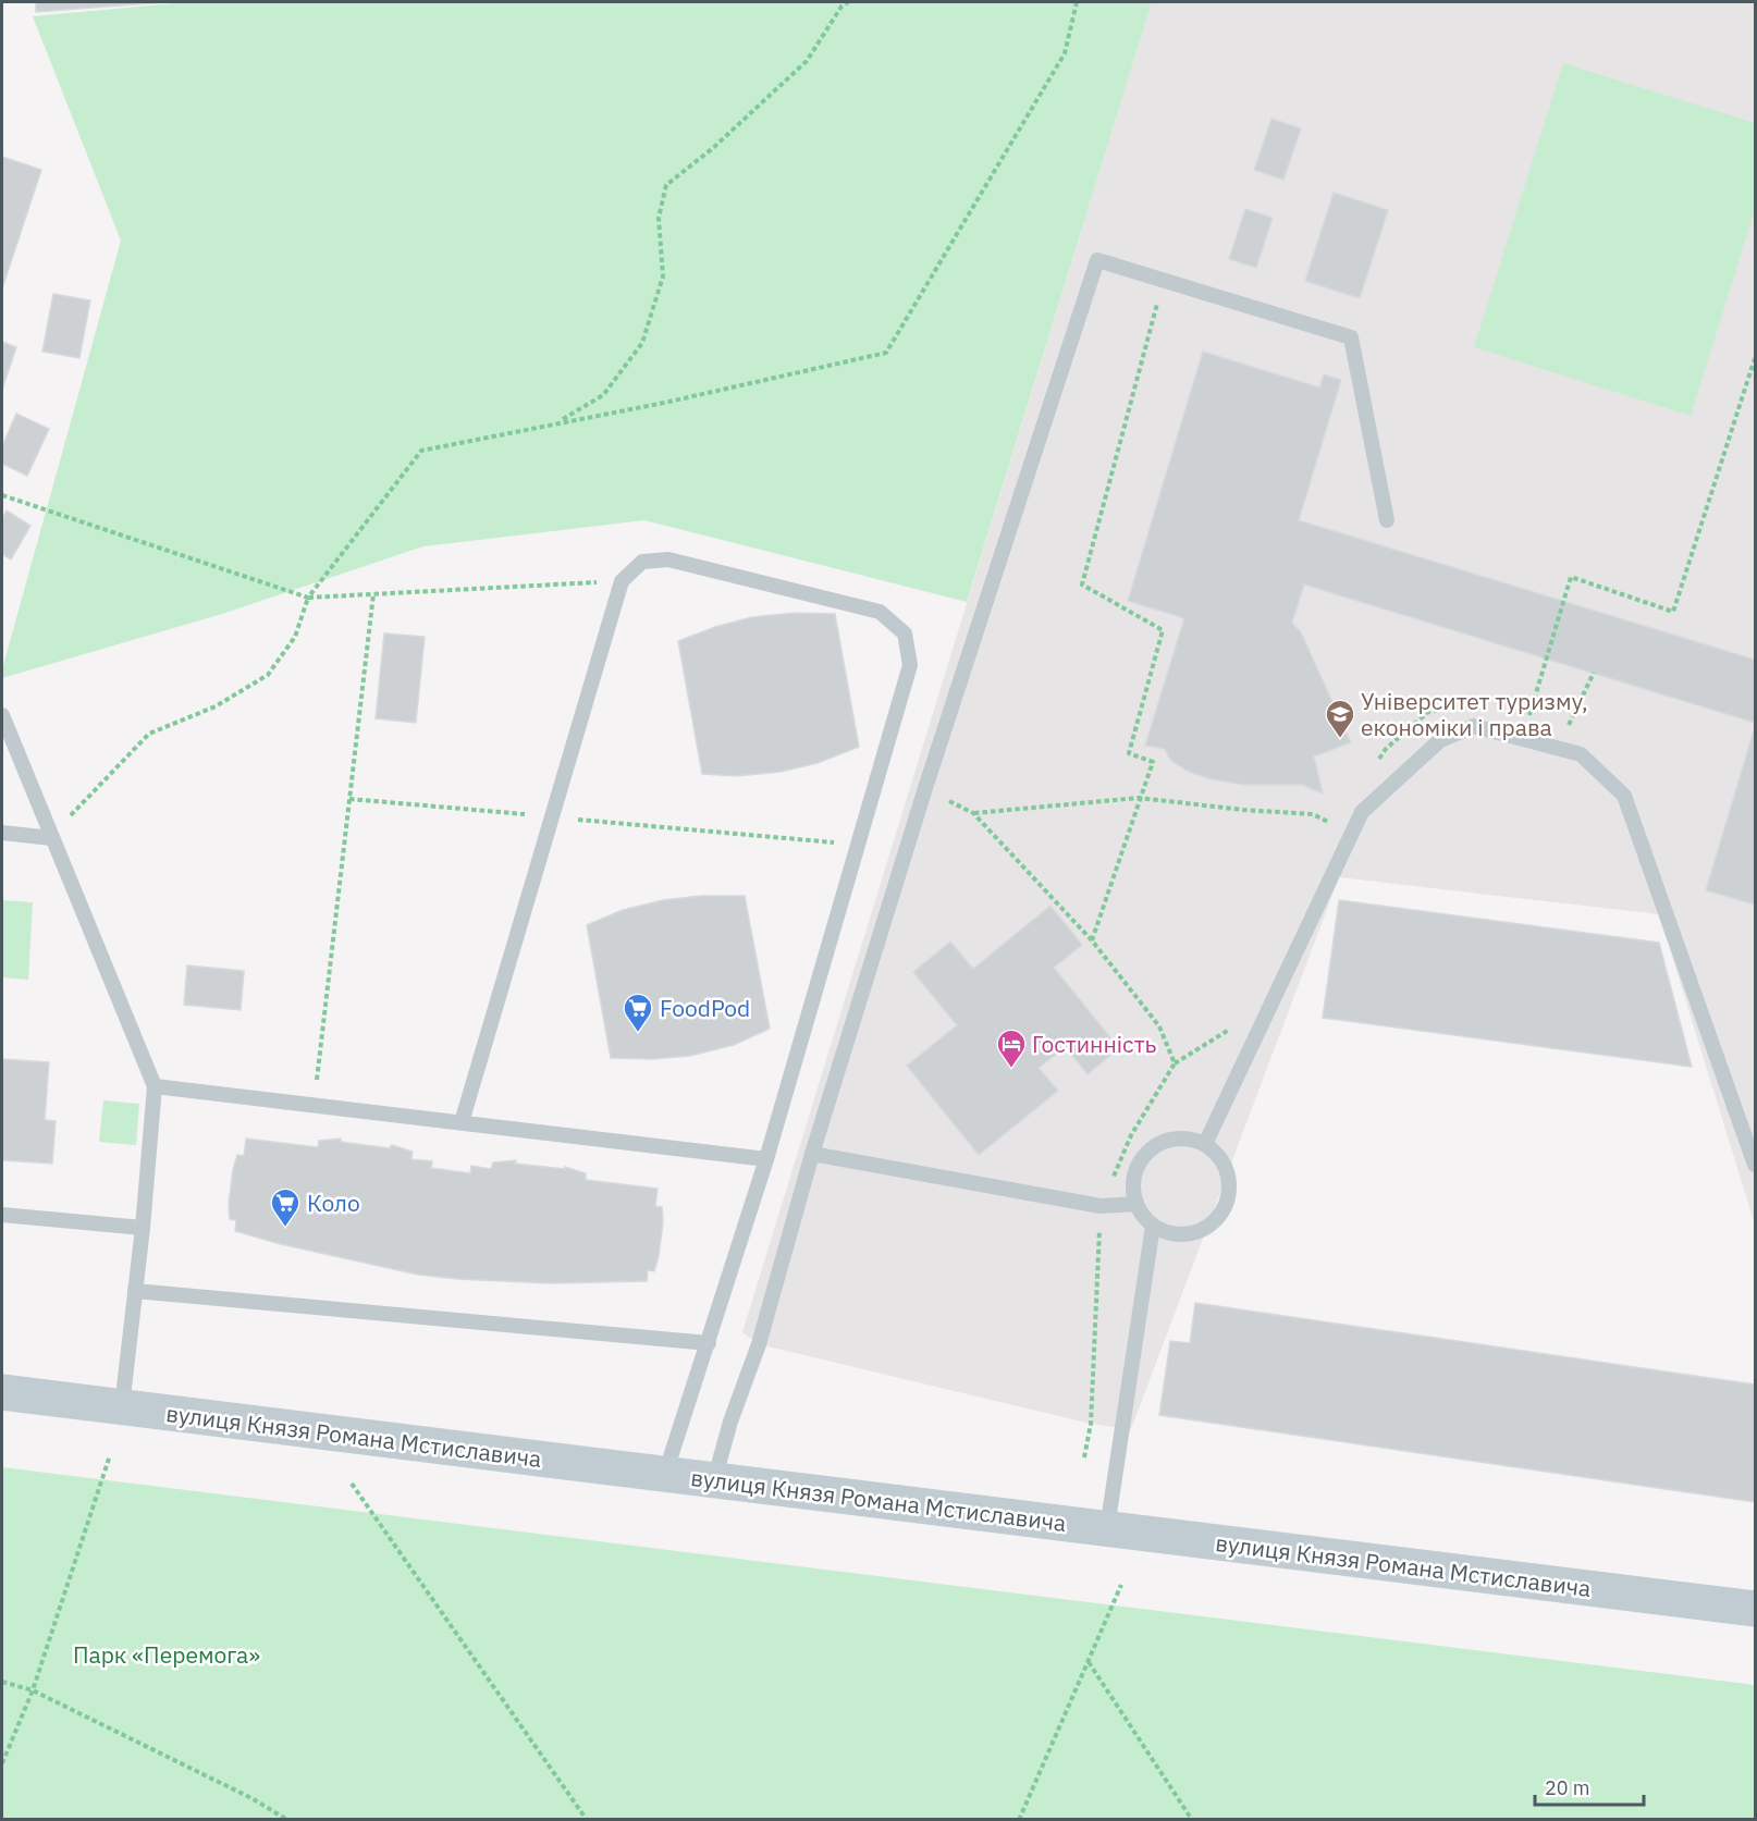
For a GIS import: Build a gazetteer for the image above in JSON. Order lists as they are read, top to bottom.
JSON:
{
  "streets": {
    "street": ["вулиця Князя Романа Мстиславича"]
  },
  "parks": ["Парк «Перемога»"],
  "places": {
    "school or university": ["Університет туризму, економіки і права"],
    "supermarket": ["FoodPod", "Коло"],
    "hotel": ["Гостинність"]
  },
  "scale_bar": "20 m"
}
